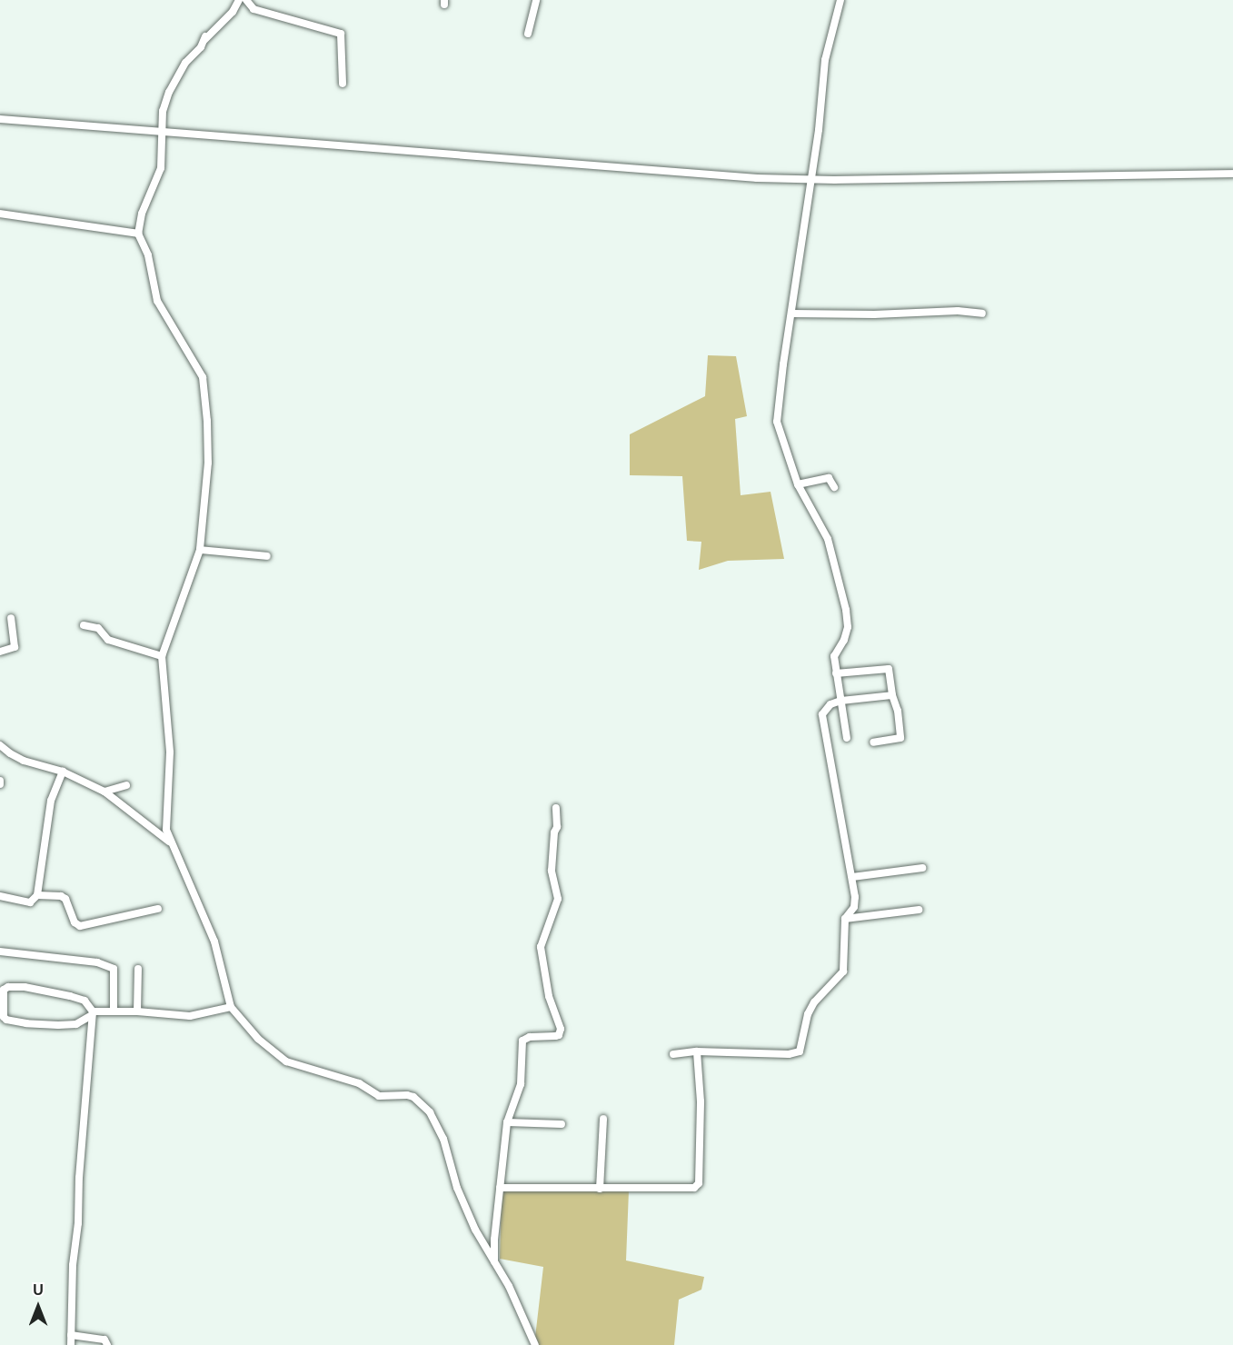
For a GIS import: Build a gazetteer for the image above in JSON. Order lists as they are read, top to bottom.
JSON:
{
  "north": "top"
}
